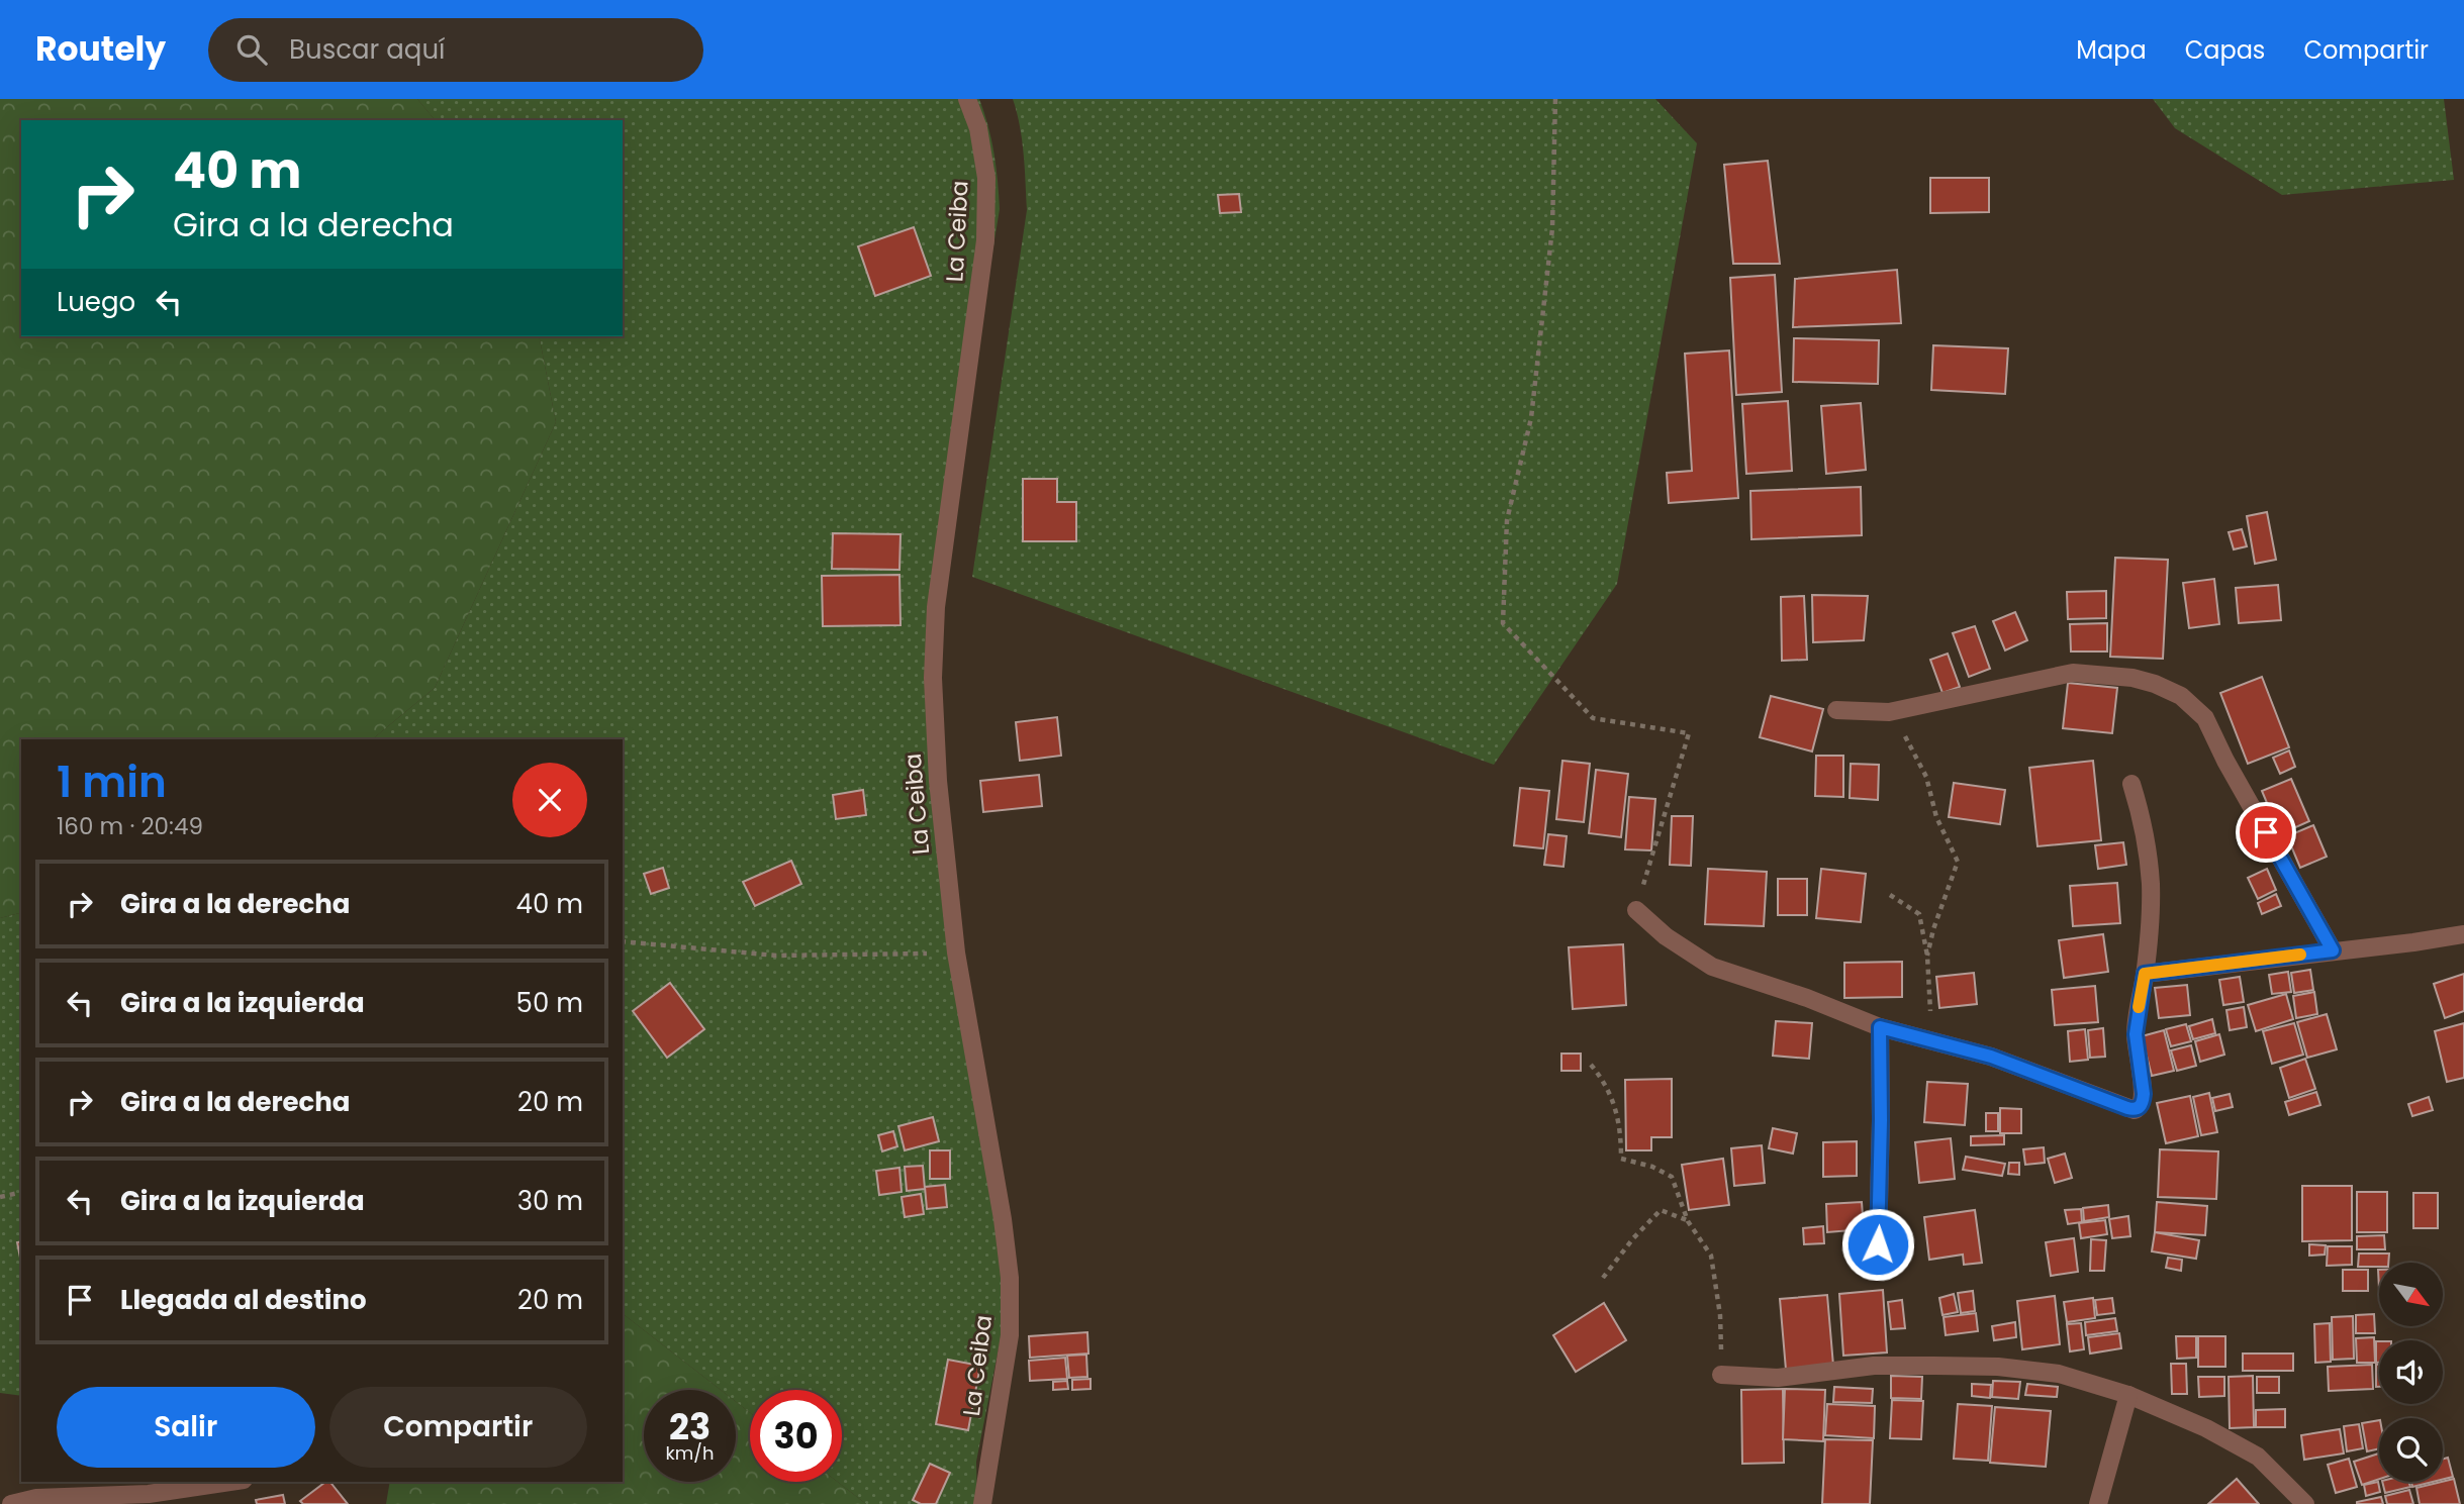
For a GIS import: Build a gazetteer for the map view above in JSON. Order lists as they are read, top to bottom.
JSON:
{
  "streets": {
    "street": ["La Ceiba"]
  },
  "north": "bottom right",
  "page": {
    "header": "Routely",
    "search": "Buscar aquí",
    "nav": ["Mapa", "Capas", "Compartir"],
    "turn": ["40 m", "Gira a la derecha"],
    "then": "Luego",
    "heading": ["1 min", "160 m · 20:49"],
    "list": [
      {
        "name": "Gira a la derecha",
        "value": "40 m"
      },
      {
        "name": "Gira a la izquierda",
        "value": "50 m"
      },
      {
        "name": "Gira a la derecha",
        "value": "20 m"
      },
      {
        "name": "Gira a la izquierda",
        "value": "30 m"
      },
      {
        "name": "Llegada al destino",
        "value": "20 m"
      }
    ],
    "buttons": ["Salir", "Compartir"],
    "speed": "23 km/h",
    "limit": "30"
  }
}
